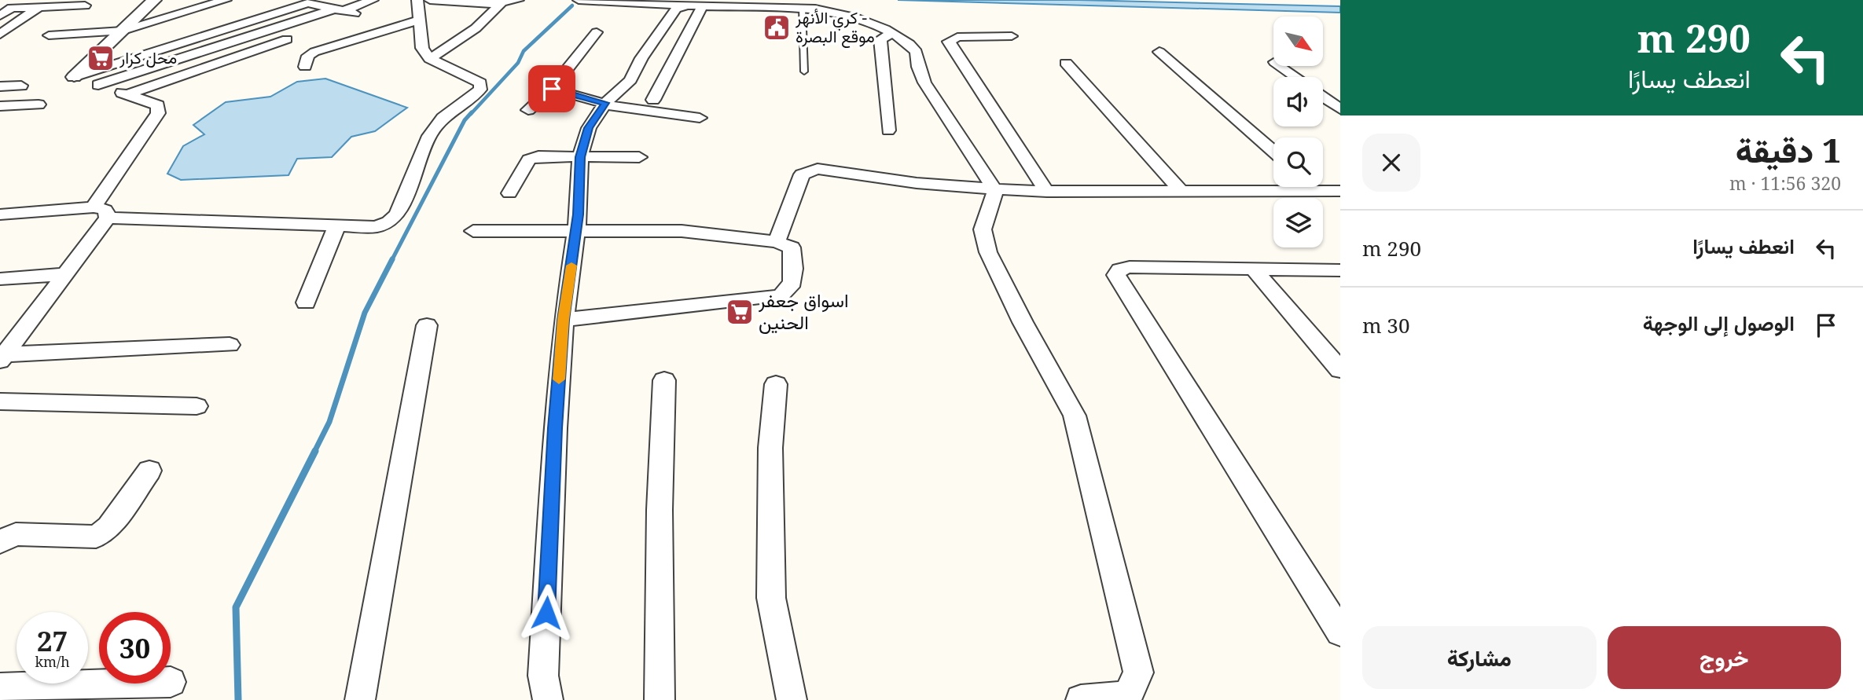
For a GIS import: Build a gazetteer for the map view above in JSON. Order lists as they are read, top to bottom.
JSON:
{
  "places": {
    "public building": ["كري الأنهر - موقع البصرة"],
    "supermarket": ["محل كرار", "اسواق جعفر الحنين"]
  },
  "north": "bottom right",
  "page": {
    "turn": ["290 m", "انعطف يسارًا"],
    "heading": ["1 دقيقة", "320 m · 11:56"],
    "list": [
      {
        "name": "انعطف يسارًا",
        "value": "290 m"
      },
      {
        "name": "الوصول إلى الوجهة",
        "value": "30 m"
      }
    ],
    "speed": "27 km/h",
    "limit": "30",
    "buttons": ["خروج", "مشاركة"]
  }
}
